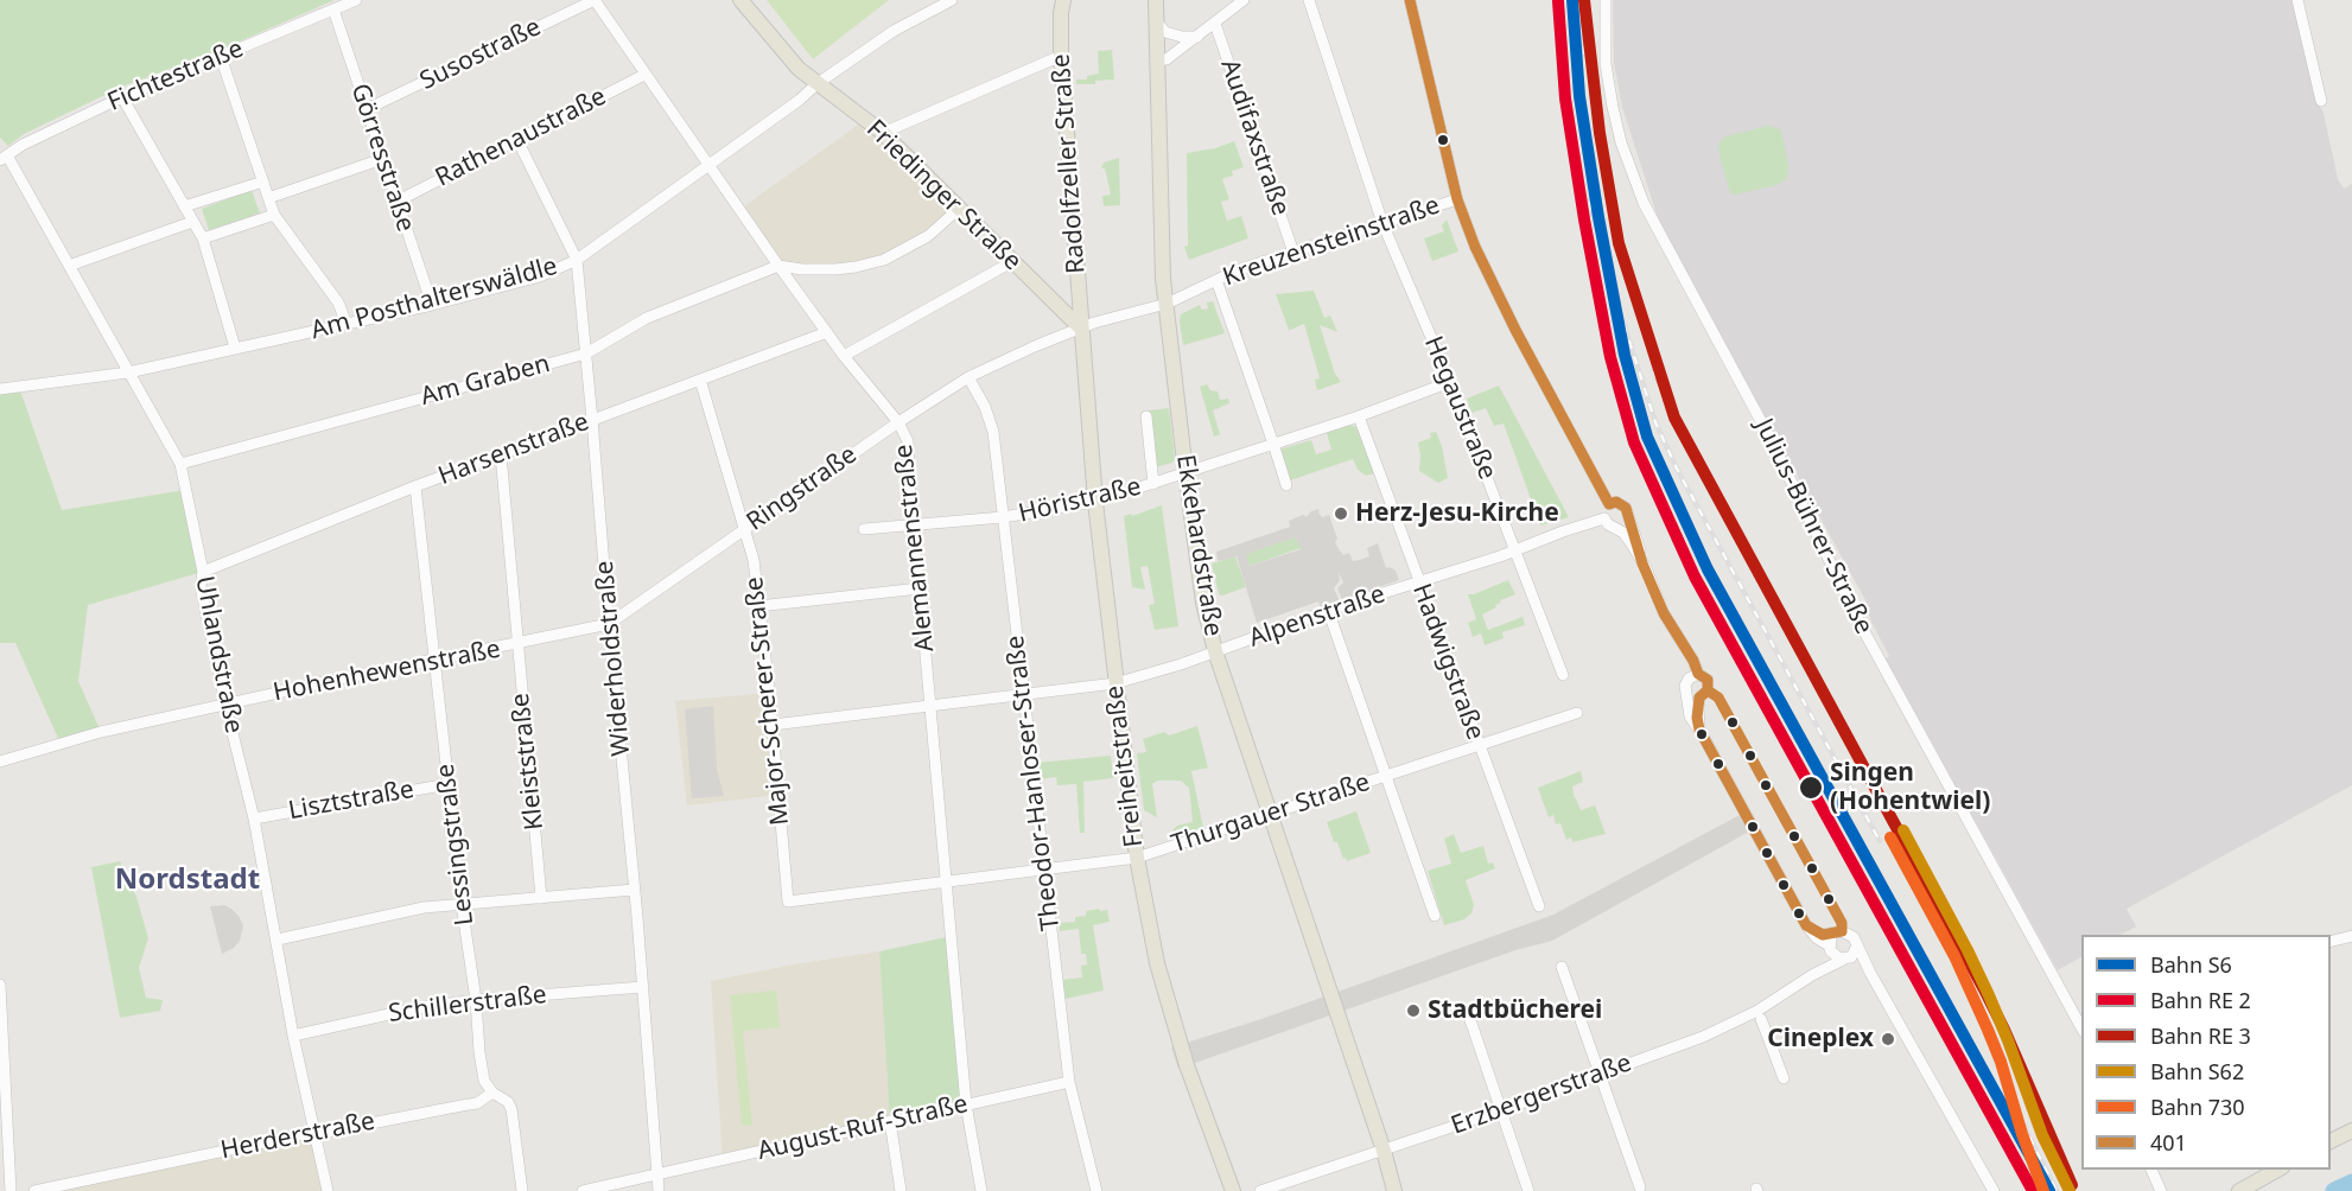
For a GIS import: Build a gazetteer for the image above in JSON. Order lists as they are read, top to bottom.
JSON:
{
  "streets": {
    "main road": [
      "Radolfzeller Straße",
      "Friedinger Straße",
      "Ekkehardstraße",
      "Freiheitstraße"
    ],
    "street": [
      "Susostraße",
      "Fichtestraße",
      "Rathenaustraße",
      "Audifaxstraße",
      "Görresstraße",
      "Kreuzensteinstraße",
      "Am Posthalterswäldle",
      "Am Graben",
      "Hegaustraße",
      "Harsenstraße",
      "Ringstraße",
      "Höristraße",
      "Julius-Bührer-Straße",
      "Alemannenstraße",
      "Alpenstraße",
      "Uhlandstraße",
      "Widerholdstraße",
      "Hadwigstraße",
      "Hohenhewenstraße",
      "Major-Scherer-Straße",
      "Kleiststraße",
      "Theodor-Hanloser-Straße",
      "Lisztstraße",
      "Thurgauer Straße",
      "Lessingstraße",
      "Schillerstraße",
      "Erzbergerstraße",
      "August-Ruf-Straße",
      "Herderstraße"
    ]
  },
  "crossings": [
    ["Susostraße", "Görresstraße"],
    ["Susostraße", "Alemannenstraße"],
    ["Fichtestraße", "Görresstraße"],
    ["Fichtestraße", "Uhlandstraße"],
    ["Rathenaustraße", "Görresstraße"],
    ["Rathenaustraße", "Alemannenstraße"],
    ["Rathenaustraße", "Widerholdstraße"],
    ["Audifaxstraße", "Kreuzensteinstraße"],
    ["Görresstraße", "Am Posthalterswäldle"],
    ["Radolfzeller Straße", "Friedinger Straße"],
    ["Radolfzeller Straße", "Ringstraße"],
    ["Radolfzeller Straße", "Freiheitstraße"],
    ["Friedinger Straße", "Am Posthalterswäldle"],
    ["Friedinger Straße", "Ringstraße"],
    ["Friedinger Straße", "Freiheitstraße"],
    ["Kreuzensteinstraße", "Hegaustraße"],
    ["Kreuzensteinstraße", "Ringstraße"],
    ["Kreuzensteinstraße", "Ekkehardstraße"],
    ["Am Posthalterswäldle", "Alemannenstraße"],
    ["Am Posthalterswäldle", "Uhlandstraße"],
    ["Am Posthalterswäldle", "Widerholdstraße"],
    ["Am Graben", "Alemannenstraße"],
    ["Am Graben", "Uhlandstraße"],
    ["Am Graben", "Widerholdstraße"],
    ["Hegaustraße", "Höristraße"],
    ["Hegaustraße", "Alpenstraße"],
    ["Harsenstraße", "Alemannenstraße"],
    ["Harsenstraße", "Uhlandstraße"],
    ["Harsenstraße", "Widerholdstraße"],
    ["Harsenstraße", "Major-Scherer-Straße"],
    ["Harsenstraße", "Kleiststraße"],
    ["Harsenstraße", "Lessingstraße"],
    ["Ringstraße", "Ekkehardstraße"],
    ["Ringstraße", "Alemannenstraße"],
    ["Ringstraße", "Widerholdstraße"],
    ["Ringstraße", "Hohenhewenstraße"],
    ["Ringstraße", "Major-Scherer-Straße"],
    ["Ringstraße", "Freiheitstraße"],
    ["Ringstraße", "Theodor-Hanloser-Straße"],
    ["Höristraße", "Ekkehardstraße"],
    ["Höristraße", "Alemannenstraße"],
    ["Höristraße", "Hadwigstraße"],
    ["Höristraße", "Freiheitstraße"],
    ["Höristraße", "Theodor-Hanloser-Straße"],
    ["Ekkehardstraße", "Alpenstraße"],
    ["Ekkehardstraße", "Thurgauer Straße"],
    ["Ekkehardstraße", "Erzbergerstraße"],
    ["Alemannenstraße", "Alpenstraße"],
    ["Alemannenstraße", "Thurgauer Straße"],
    ["Alemannenstraße", "August-Ruf-Straße"],
    ["Alpenstraße", "Hadwigstraße"],
    ["Alpenstraße", "Major-Scherer-Straße"],
    ["Alpenstraße", "Freiheitstraße"],
    ["Alpenstraße", "Theodor-Hanloser-Straße"],
    ["Uhlandstraße", "Hohenhewenstraße"],
    ["Uhlandstraße", "Lisztstraße"],
    ["Uhlandstraße", "Schillerstraße"],
    ["Uhlandstraße", "Herderstraße"],
    ["Widerholdstraße", "Hohenhewenstraße"],
    ["Widerholdstraße", "Schillerstraße"],
    ["Widerholdstraße", "August-Ruf-Straße"],
    ["Hadwigstraße", "Thurgauer Straße"],
    ["Hohenhewenstraße", "Kleiststraße"],
    ["Hohenhewenstraße", "Lessingstraße"],
    ["Major-Scherer-Straße", "Thurgauer Straße"],
    ["Freiheitstraße", "Thurgauer Straße"],
    ["Theodor-Hanloser-Straße", "Thurgauer Straße"],
    ["Theodor-Hanloser-Straße", "August-Ruf-Straße"],
    ["Lisztstraße", "Lessingstraße"],
    ["Lessingstraße", "Schillerstraße"],
    ["Lessingstraße", "Herderstraße"]
  ],
  "districts": ["Nordstadt"],
  "places": [
    "Herz-Jesu-Kirche",
    "Singen (Hohentwiel)",
    "Stadtbücherei",
    "Cineplex"
  ],
  "lines": [
    "rail line S6",
    "transit line 401",
    "rail line S62",
    "rail line 730"
  ],
  "legend": [
    "Bahn S6",
    "Bahn RE 2",
    "Bahn RE 3",
    "Bahn S62",
    "Bahn 730",
    "401"
  ]
}
